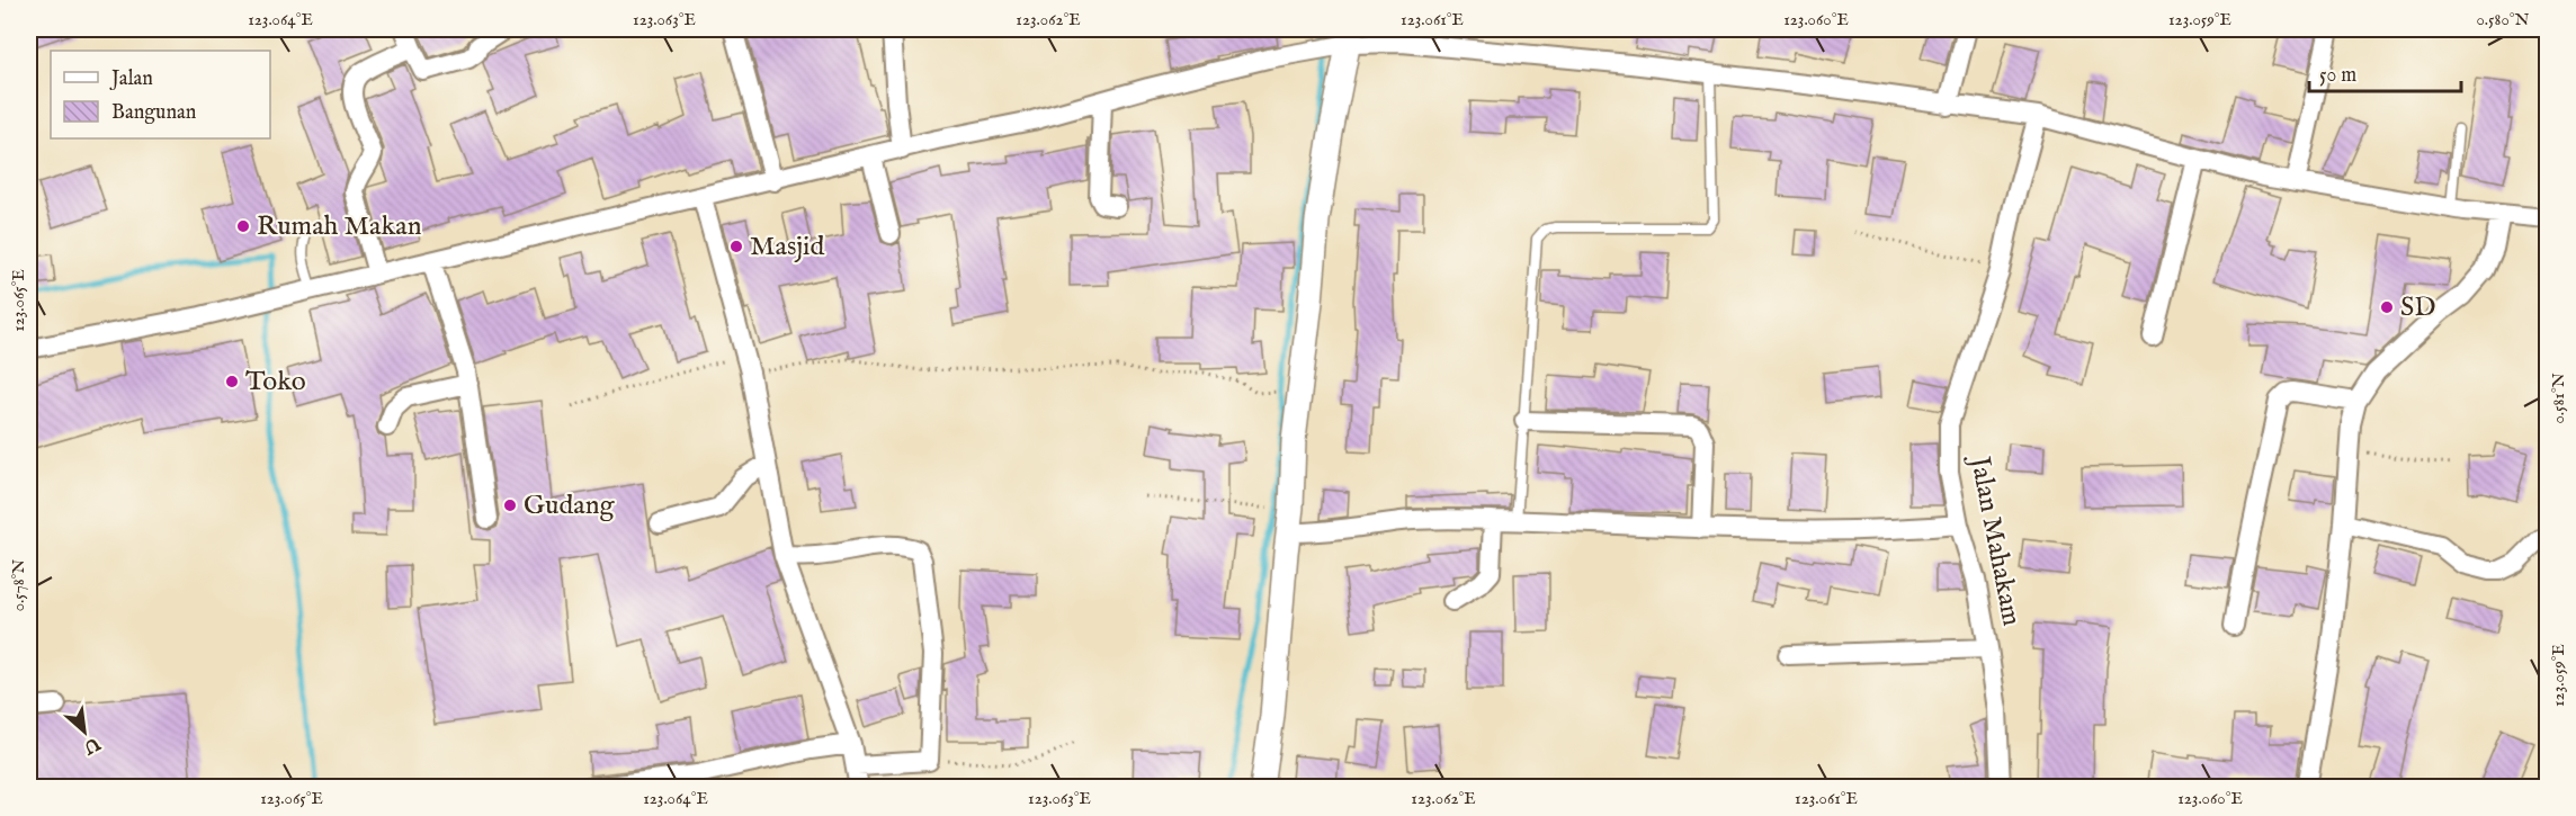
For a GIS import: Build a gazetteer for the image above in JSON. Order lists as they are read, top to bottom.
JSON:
{
  "streets": {
    "street": ["Jalan Mahakam"]
  },
  "places": [
    "Rumah Makan",
    "Masjid",
    "SD",
    "Toko",
    "Gudang"
  ],
  "legend": ["Jalan", "Bangunan"],
  "scale_bar": "50 m",
  "north": "bottom right",
  "coordinates": [
    "123.064°E",
    "123.063°E",
    "123.062°E",
    "123.061°E",
    "123.060°E",
    "123.059°E",
    "0.580°N",
    "123.065°E",
    "0.581°N",
    "0.578°N"
  ]
}
